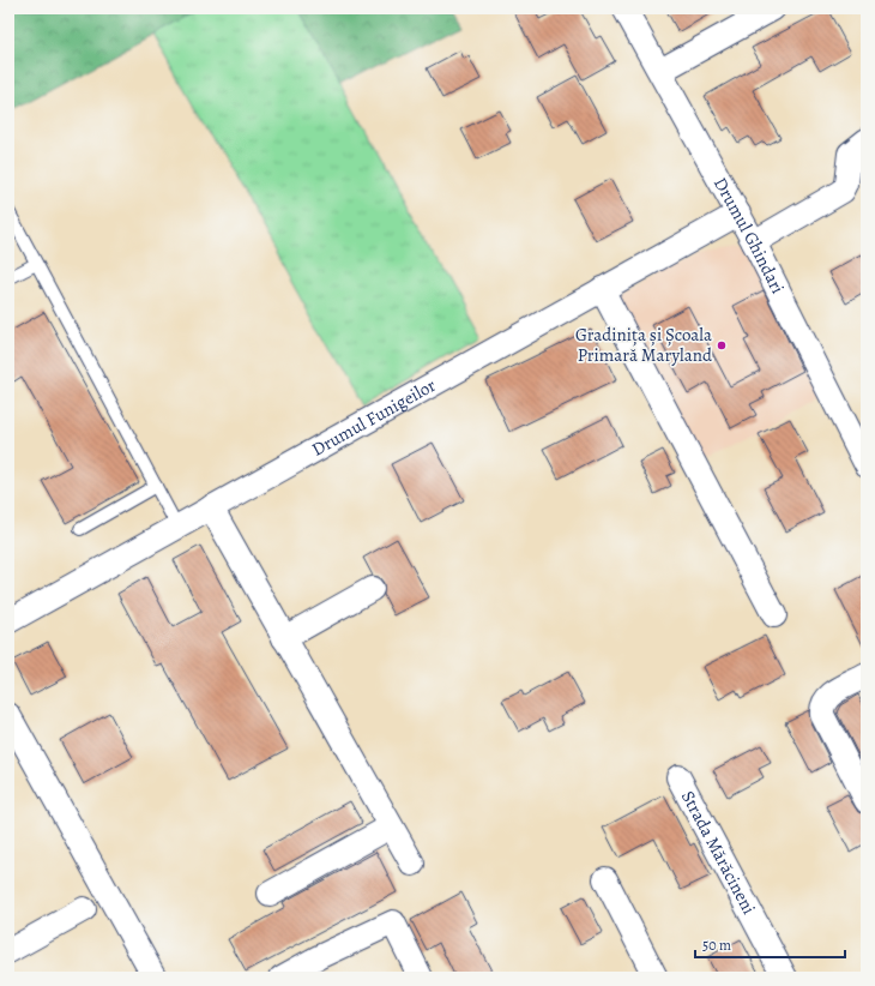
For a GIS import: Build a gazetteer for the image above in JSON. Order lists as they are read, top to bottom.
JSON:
{
  "streets": {
    "street": ["Drumul Ghindari", "Drumul Funigeilor", "Strada Mărăcineni"]
  },
  "crossings": [
    ["Drumul Ghindari", "Drumul Funigeilor"]
  ],
  "places": ["Gradinița și Școala Primară Maryland"],
  "scale_bar": "50 m"
}
